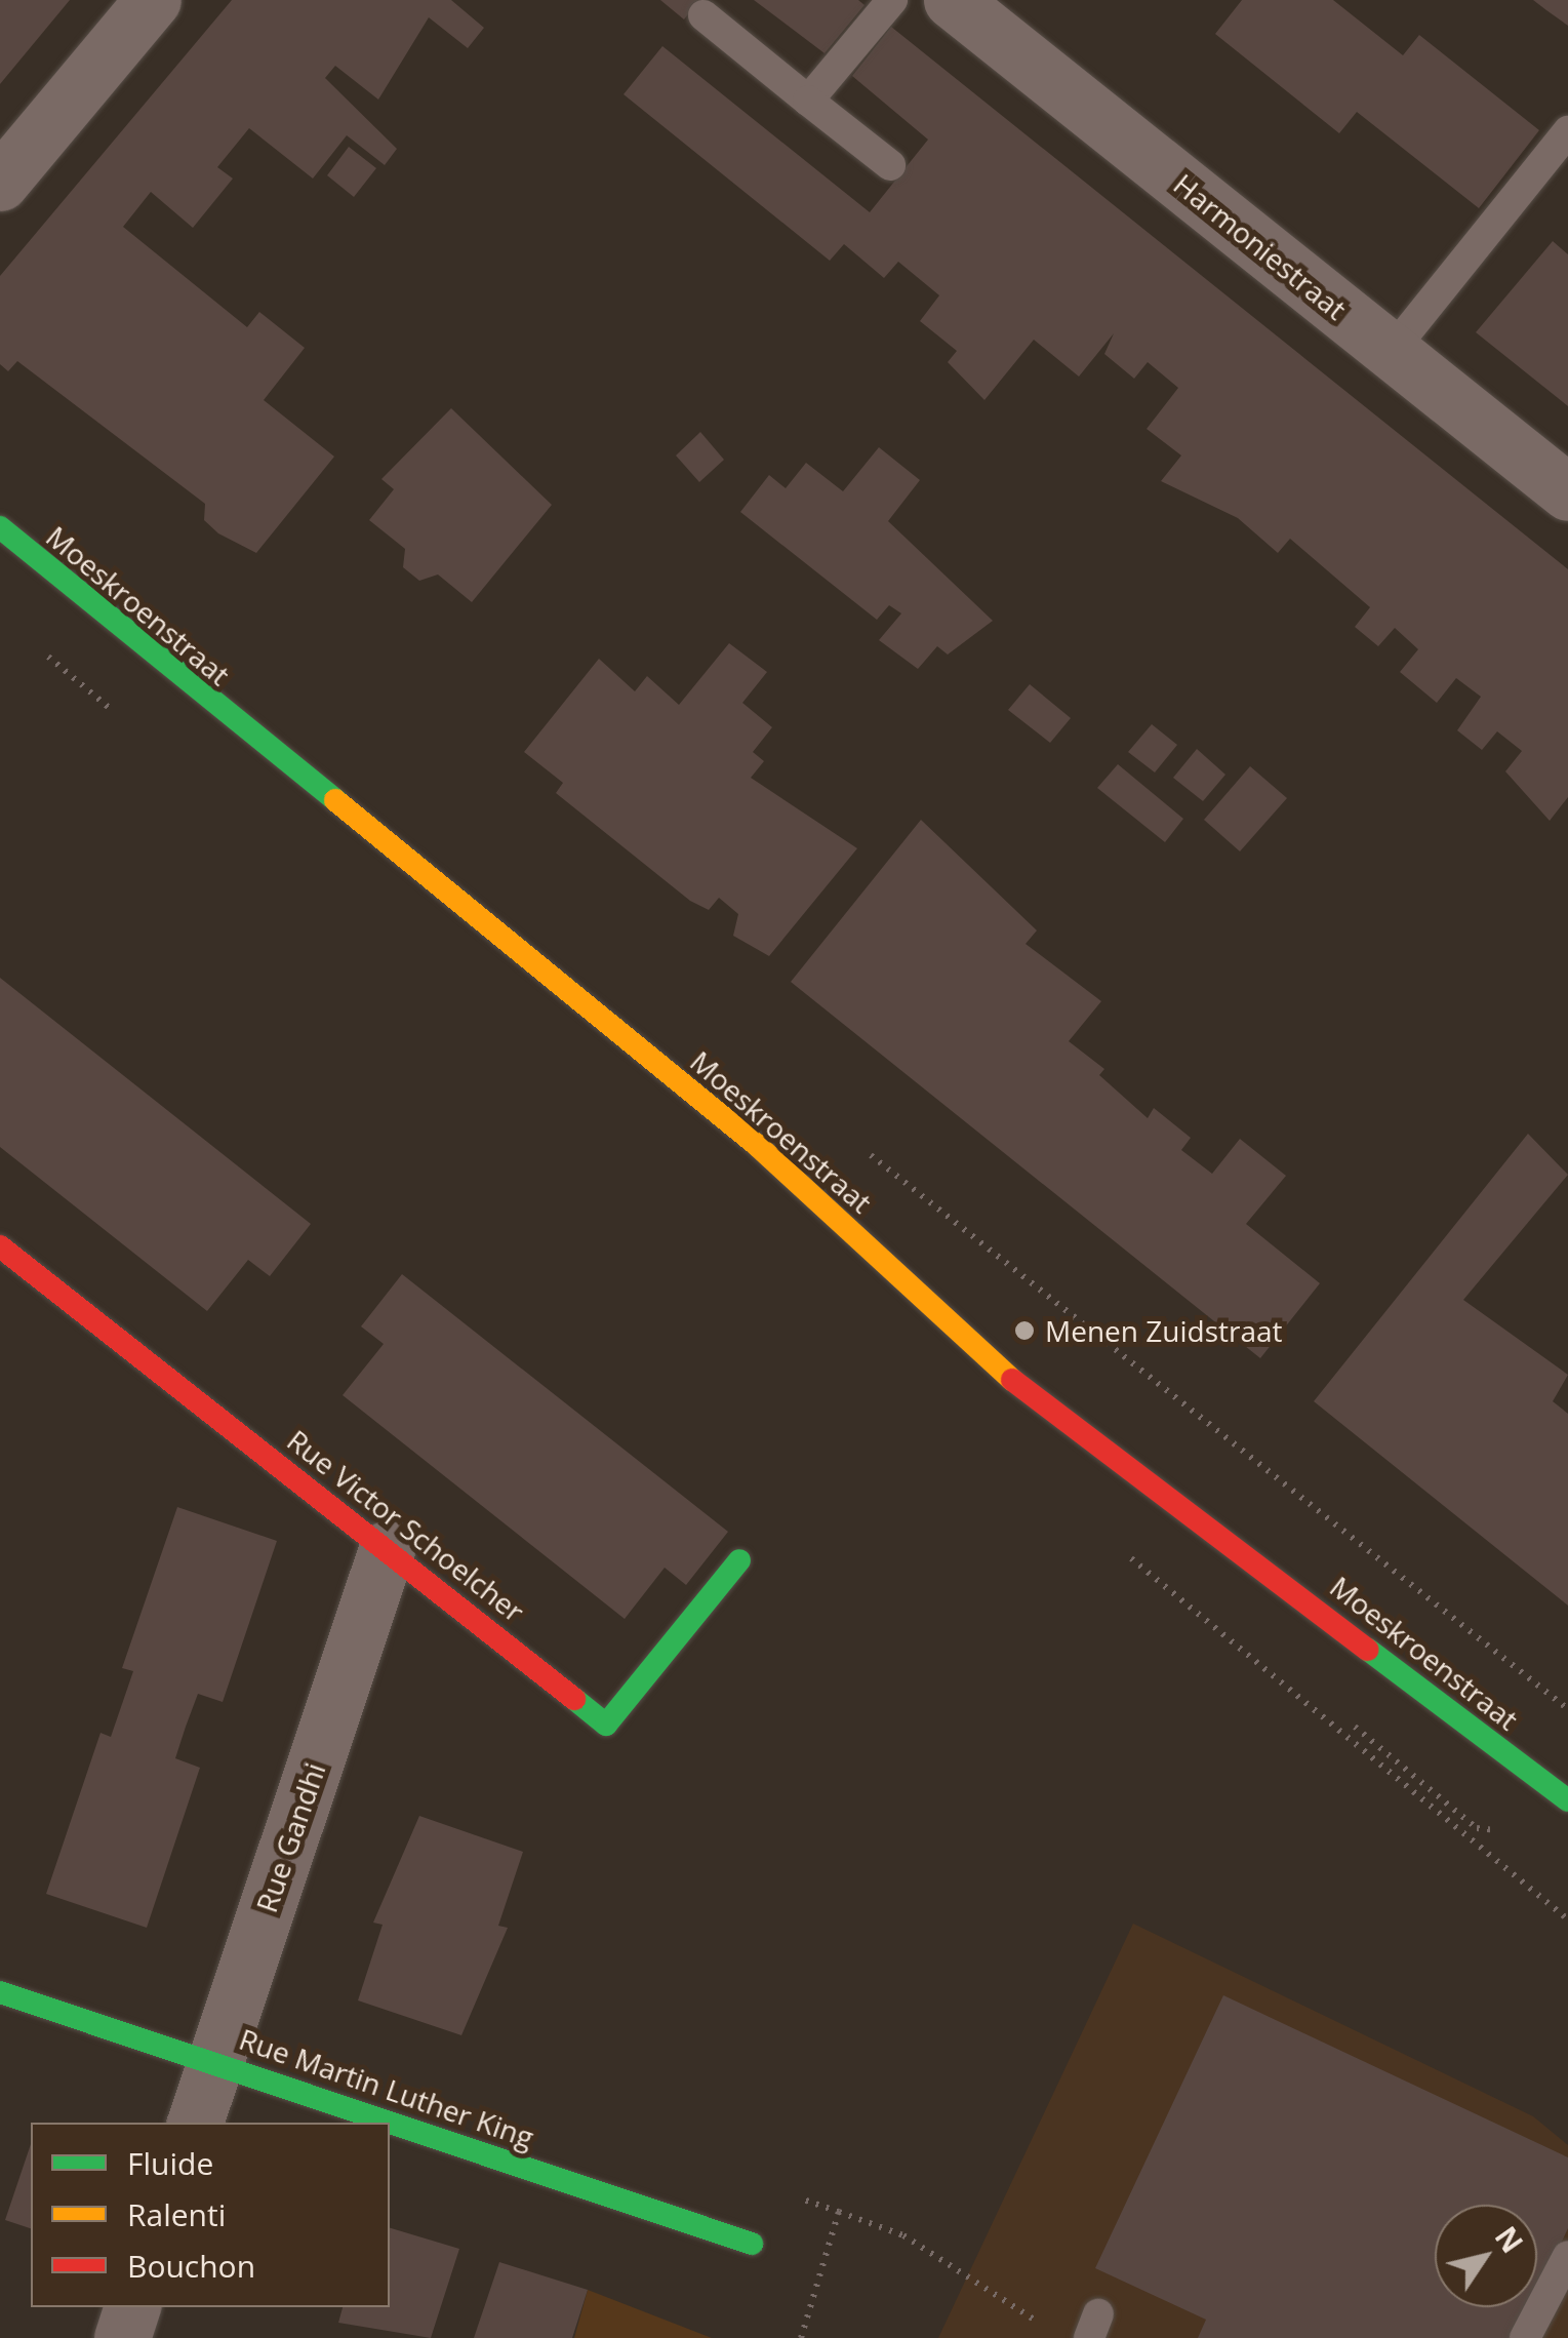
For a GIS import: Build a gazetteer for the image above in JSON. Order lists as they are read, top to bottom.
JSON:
{
  "streets": {
    "street": [
      "Harmoniestraat",
      "Moeskroenstraat",
      "Rue Victor Schoelcher",
      "Rue Gandhi",
      "Rue Martin Luther King"
    ]
  },
  "crossings": [
    ["Rue Victor Schoelcher", "Rue Gandhi"],
    ["Rue Gandhi", "Rue Martin Luther King"]
  ],
  "places": ["Menen Zuidstraat"],
  "legend": ["Fluide", "Ralenti", "Bouchon"],
  "north": "top right"
}
